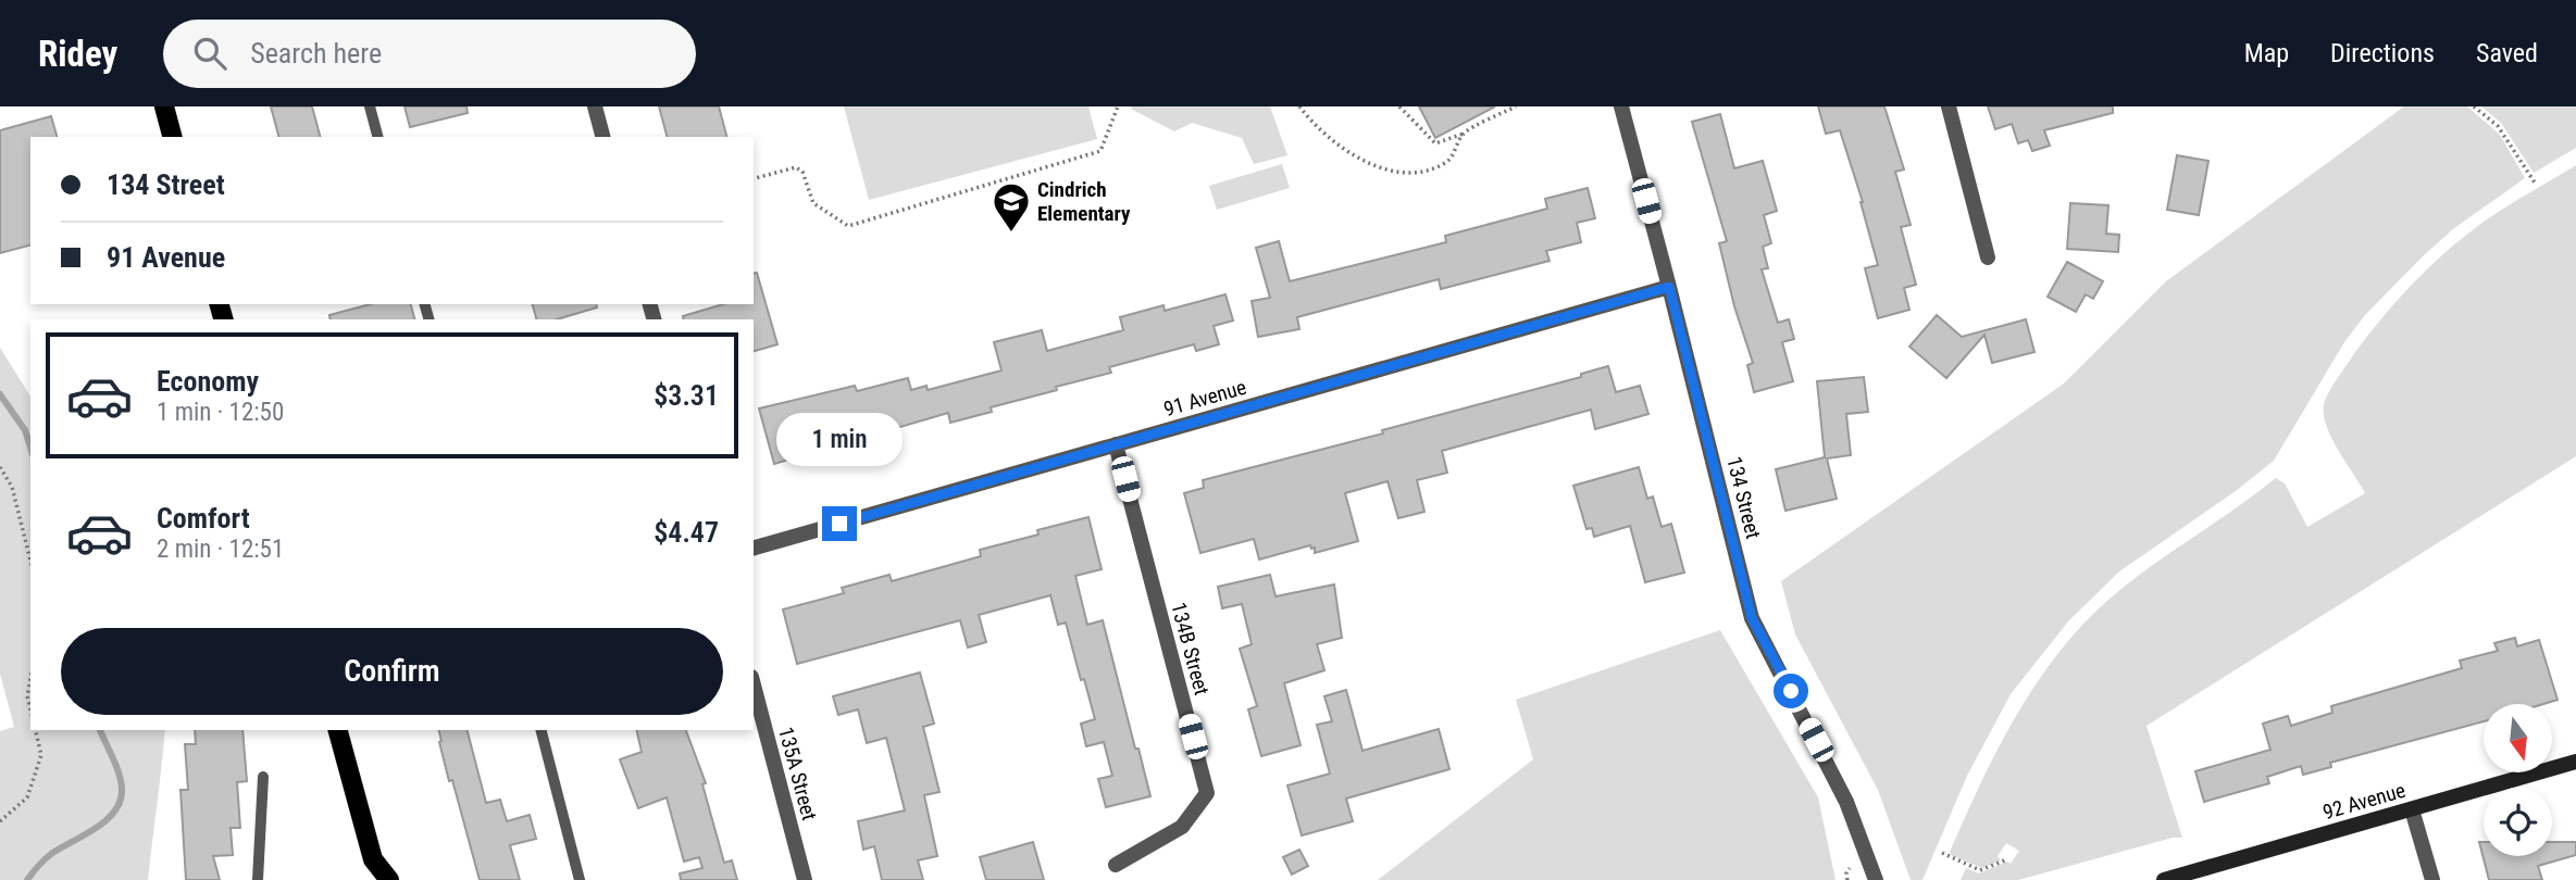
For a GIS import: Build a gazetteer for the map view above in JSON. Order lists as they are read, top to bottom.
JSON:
{
  "streets": {
    "main road": ["92 Avenue"],
    "street": [
      "91 Avenue",
      "134 Street",
      "134B Street",
      "135A Street"
    ]
  },
  "crossings": [
    ["91 Avenue", "134 Street"],
    ["91 Avenue", "134B Street"]
  ],
  "places": {
    "school or university": ["Cindrich Elementary"]
  },
  "north": "bottom",
  "page": {
    "header": "Ridey",
    "search": "Search here",
    "nav": ["Map", "Directions", "Saved"],
    "banner": ["134 Street", "91 Avenue"],
    "list": [
      {
        "name": "Economy",
        "note": "1 min · 12:50",
        "value": "$3.31"
      },
      {
        "name": "Comfort",
        "note": "2 min · 12:51",
        "value": "$4.47"
      }
    ],
    "bubble": "1 min",
    "buttons": "Confirm"
  }
}
